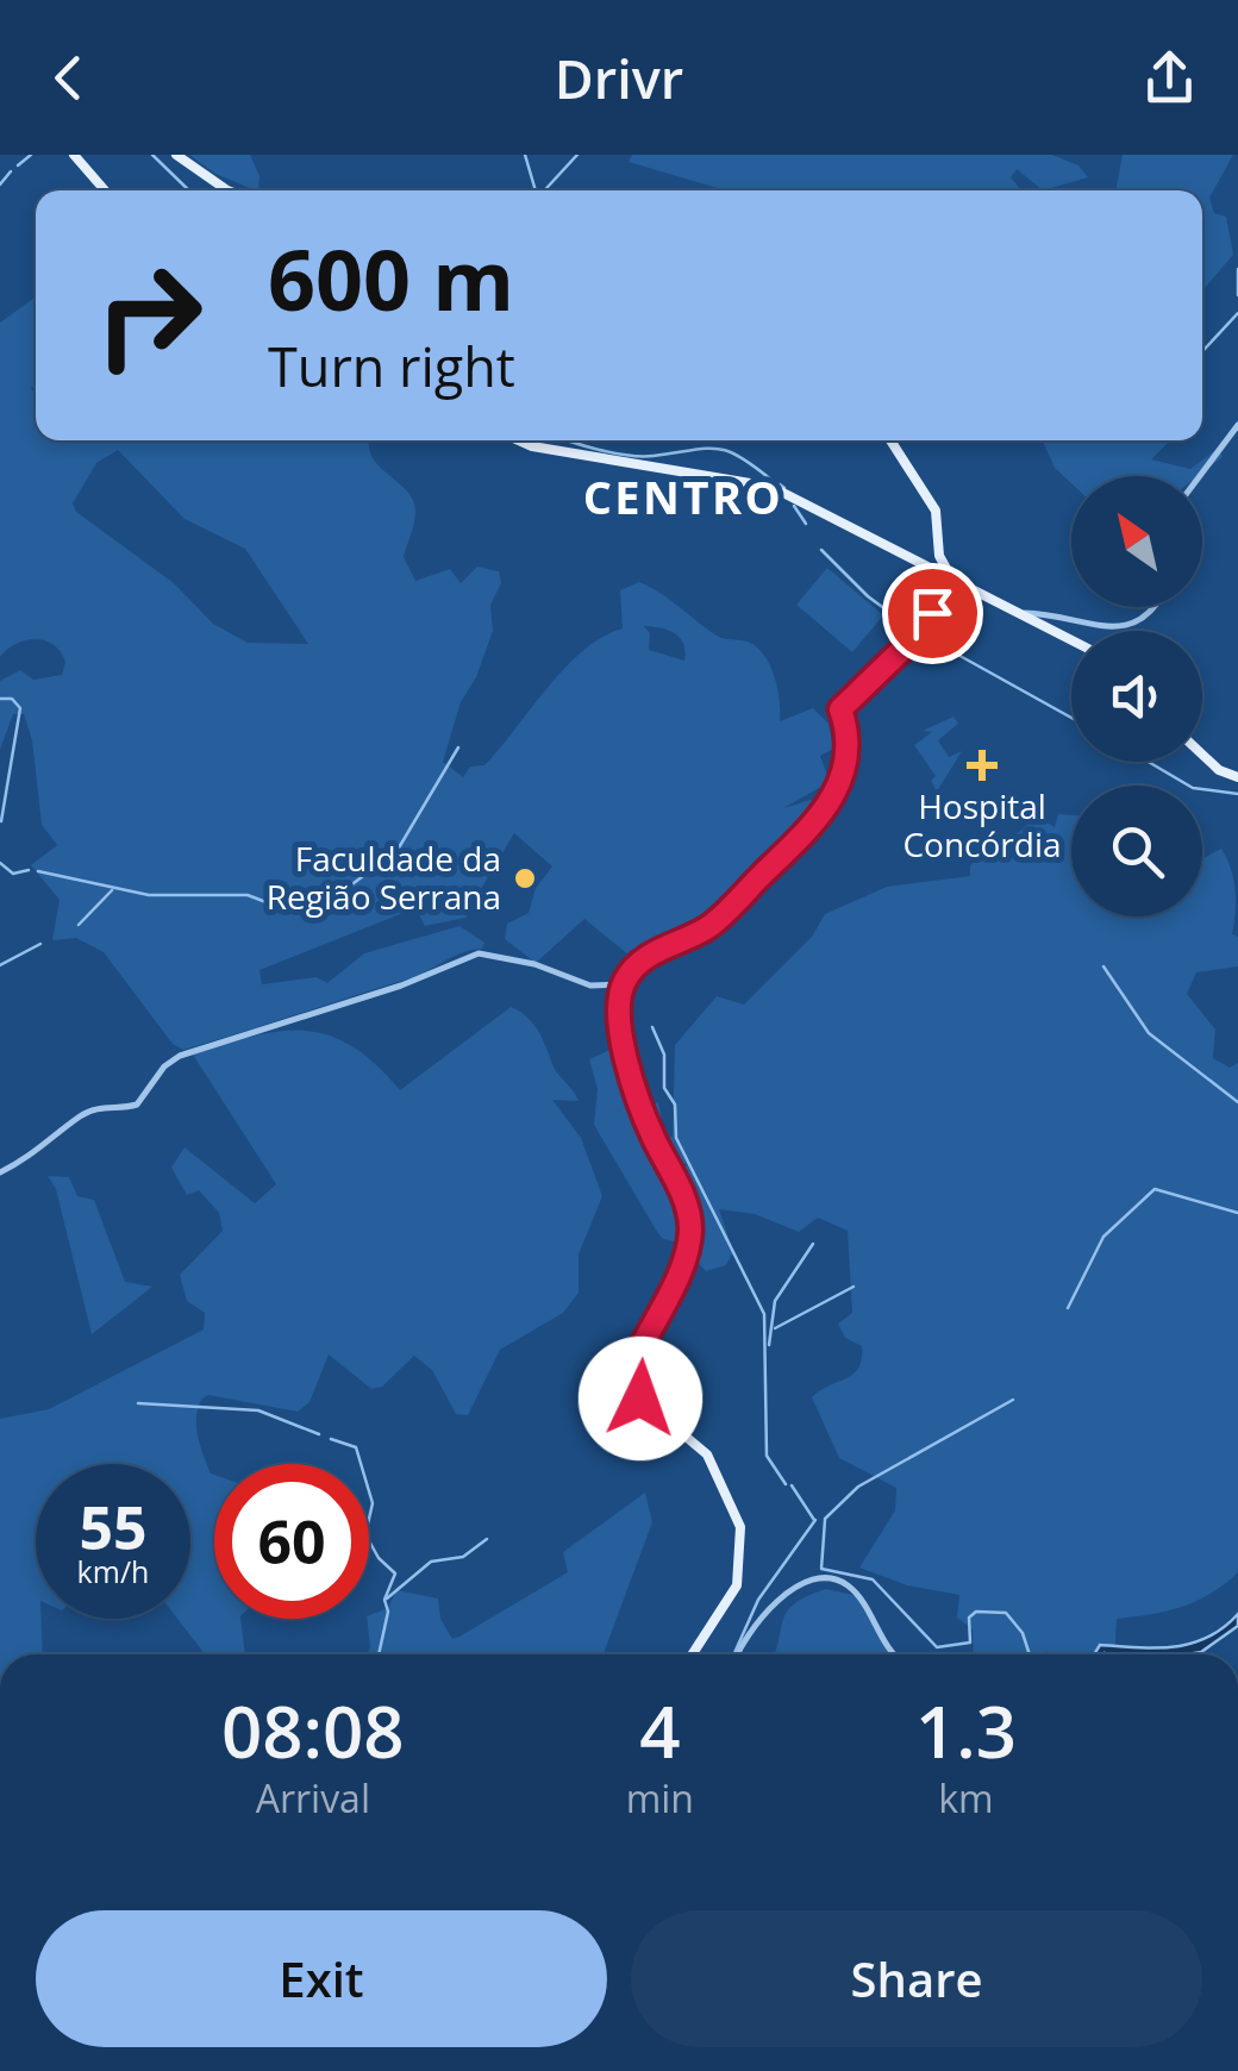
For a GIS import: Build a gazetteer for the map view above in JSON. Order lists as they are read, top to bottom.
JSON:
{
  "districts": ["CENTRO"],
  "places": {
    "health": ["Hospital Concórdia"],
    "other": ["Faculdade da Região Serrana"]
  },
  "north": "top left",
  "page": {
    "header": "Drivr",
    "turn": ["600 m", "Turn right"],
    "speed": "55 km/h",
    "limit": "60",
    "eta": [
      "08:08",
      "Arrival",
      "4",
      "min",
      "1.3",
      "km"
    ],
    "buttons": ["Exit", "Share"]
  }
}
